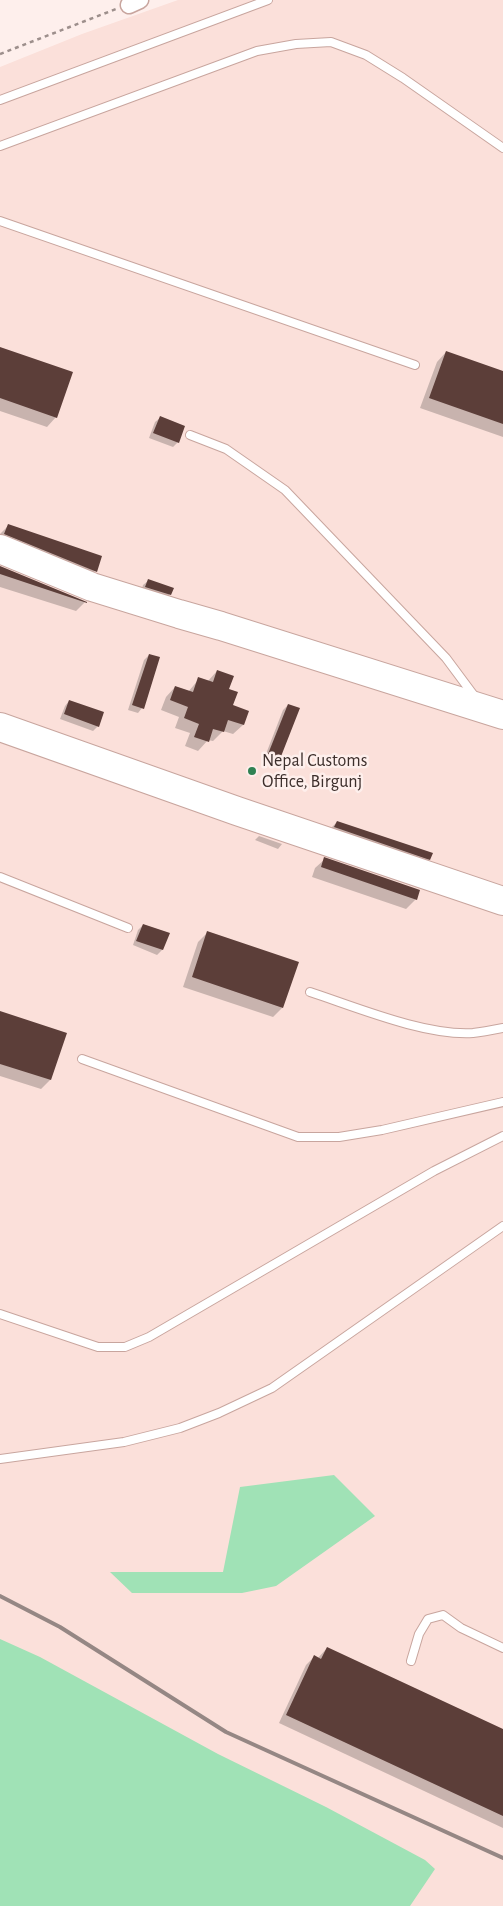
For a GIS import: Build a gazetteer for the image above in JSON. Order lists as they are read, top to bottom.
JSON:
{
  "places": ["Nepal Customs Office, Birgunj"]
}
